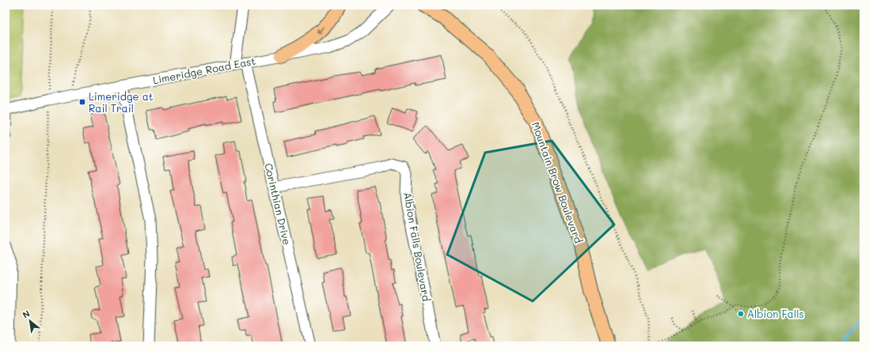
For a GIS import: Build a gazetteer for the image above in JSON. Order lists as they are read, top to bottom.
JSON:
{
  "streets": {
    "main road": ["Mountain Brow Boulevard"],
    "street": ["Limeridge Road East", "Corinthian Drive", "Albion Falls Boulevard"]
  },
  "crossings": [
    ["Limeridge Road East", "Corinthian Drive"],
    ["Corinthian Drive", "Albion Falls Boulevard"]
  ],
  "places": {
    "transit": ["Limeridge at Rail Trail"],
    "other": ["Albion Falls"]
  },
  "north": "top left"
}
